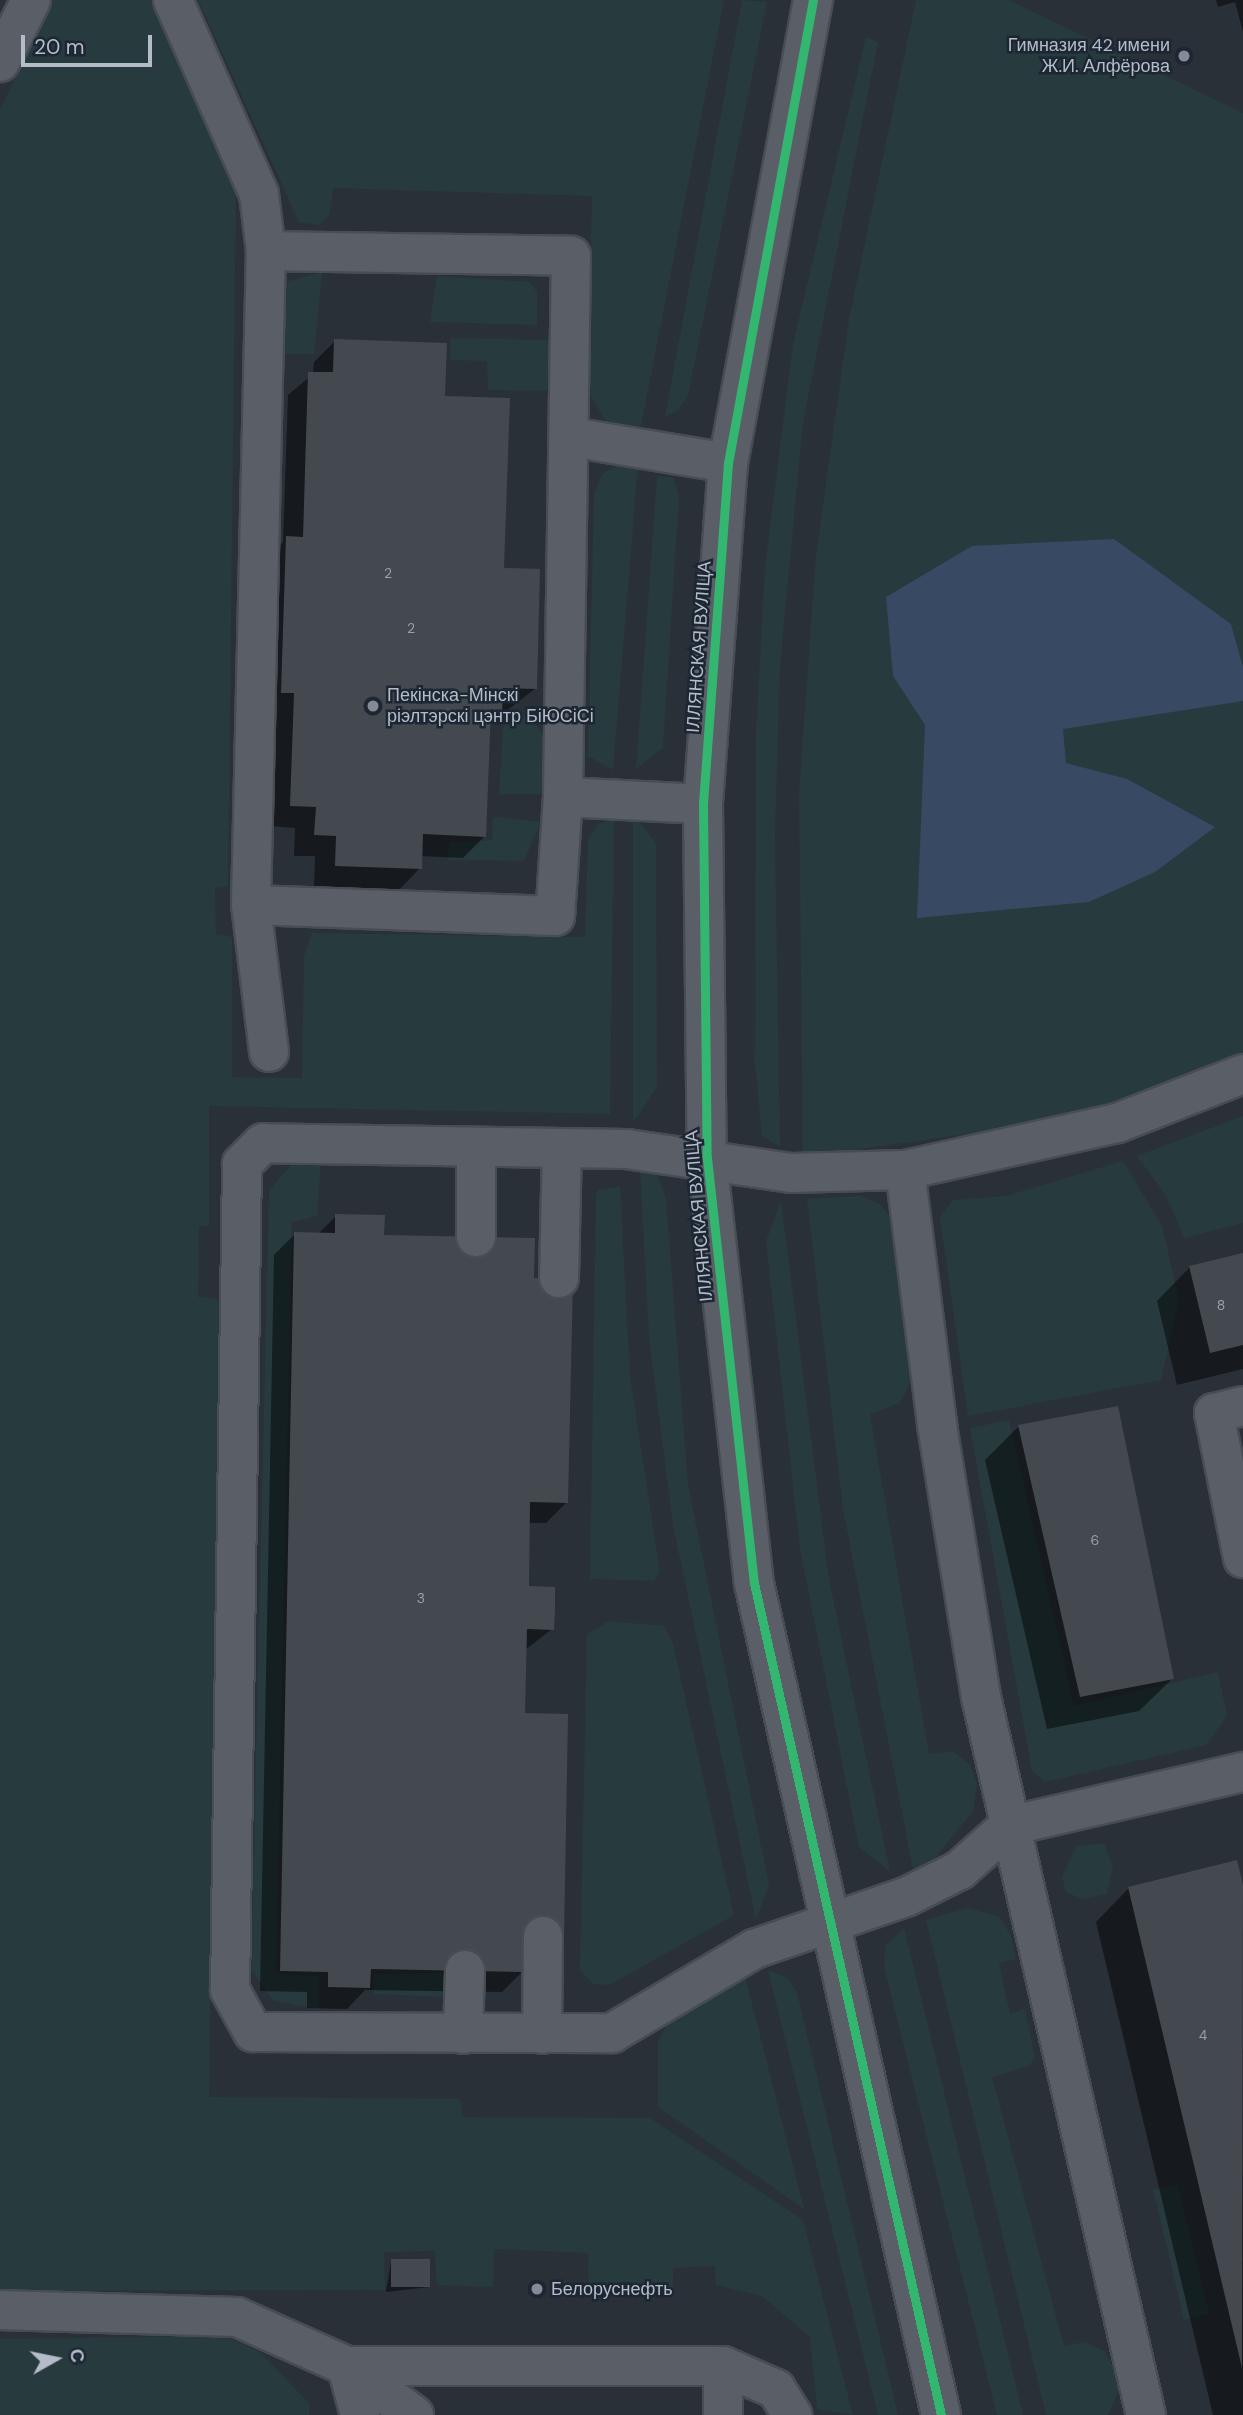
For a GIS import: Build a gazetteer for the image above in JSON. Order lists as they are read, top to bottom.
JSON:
{
  "streets": {
    "street": ["ІЛЛЯНСКАЯ ВУЛІЦА"]
  },
  "places": ["Гимназия 42 имени Ж.И. Алфёрова", "Пекінска-Мінскі ріэлтэрскі цэнтр БіЮСіСі", "Белоруснефть"],
  "house_numbers": [
    "2",
    "2",
    "8",
    "6",
    "3",
    "4"
  ],
  "scale_bar": "20 m",
  "north": "right"
}
